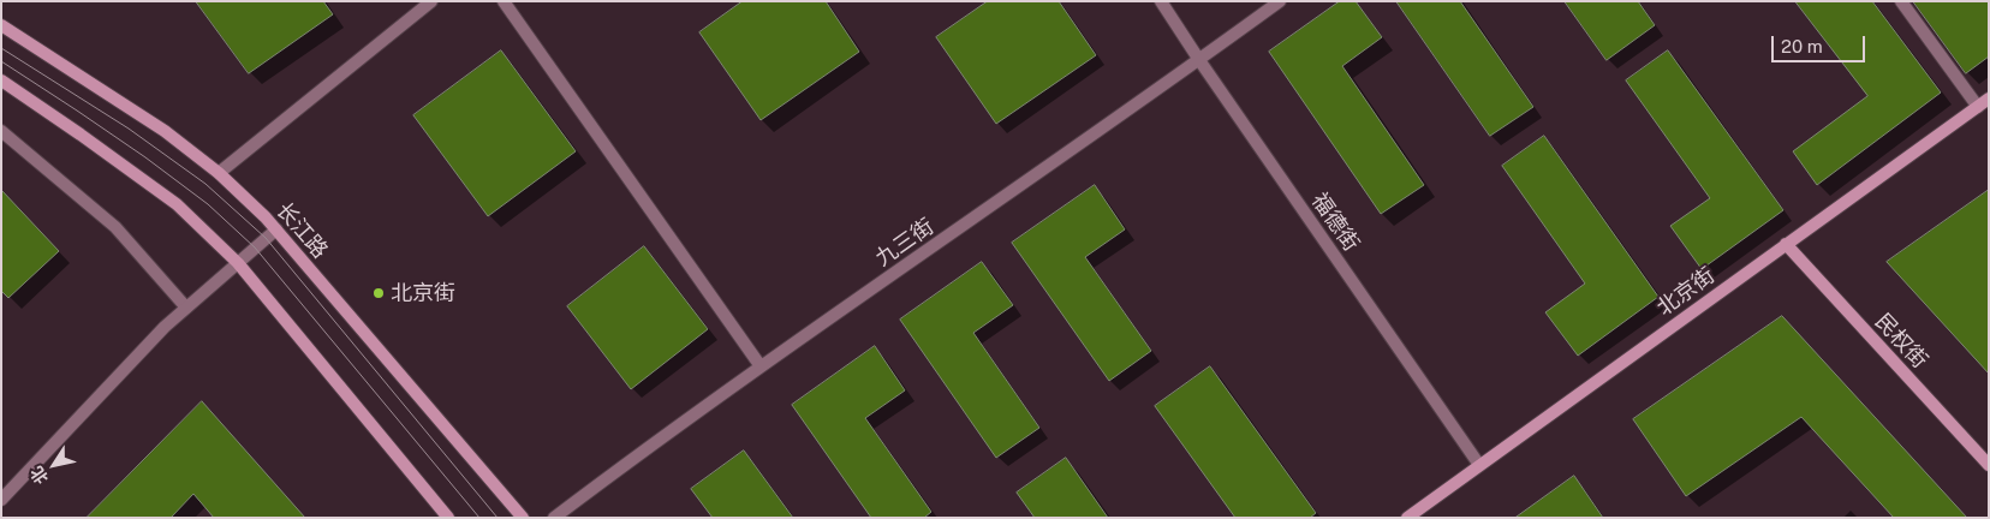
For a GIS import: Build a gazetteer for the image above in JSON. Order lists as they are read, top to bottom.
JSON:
{
  "streets": {
    "main road": ["长江路", "北京街", "民权街"],
    "street": ["福德街", "九三街"]
  },
  "crossings": [
    ["福德街", "九三街"],
    ["福德街", "北京街"],
    ["北京街", "民权街"]
  ],
  "places": ["北京街"],
  "scale_bar": "20 m",
  "north": "bottom left"
}
